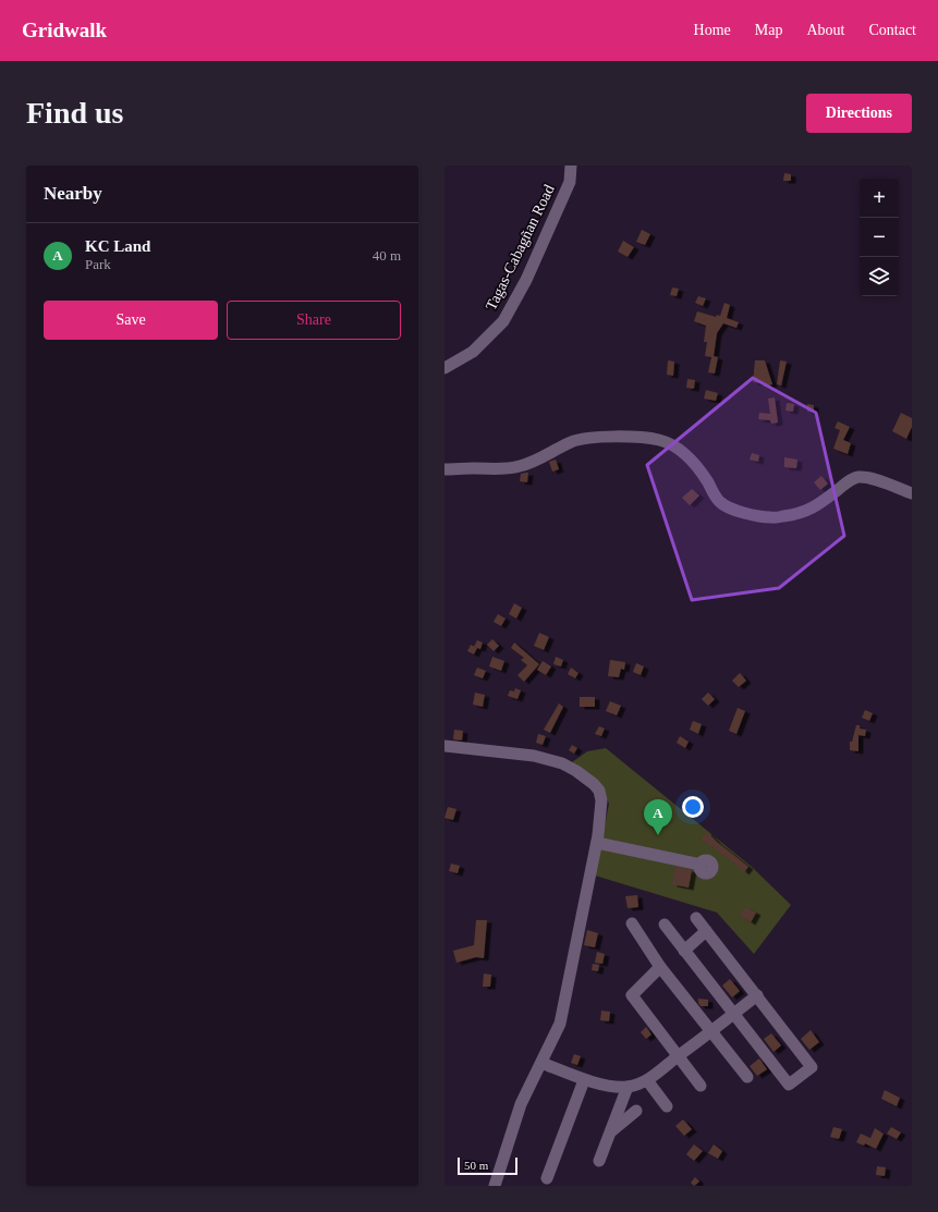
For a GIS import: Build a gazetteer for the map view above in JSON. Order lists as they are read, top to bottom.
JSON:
{
  "streets": {
    "street": ["Tagas-Cabagñan Road"]
  },
  "scale_bar": "50 m",
  "page": {
    "header": "Gridwalk",
    "nav": [
      "Home",
      "Map",
      "About",
      "Contact"
    ],
    "buttons": [
      "Directions",
      ["Save", "Share"]
    ],
    "title": "Find us",
    "heading": "Nearby",
    "map_buttons": ["+", "−"],
    "list": [
      {
        "mark": "A",
        "name": "KC Land",
        "note": "Park",
        "value": "40 m"
      }
    ],
    "pins": "A",
    "scale": "50 m"
  }
}
